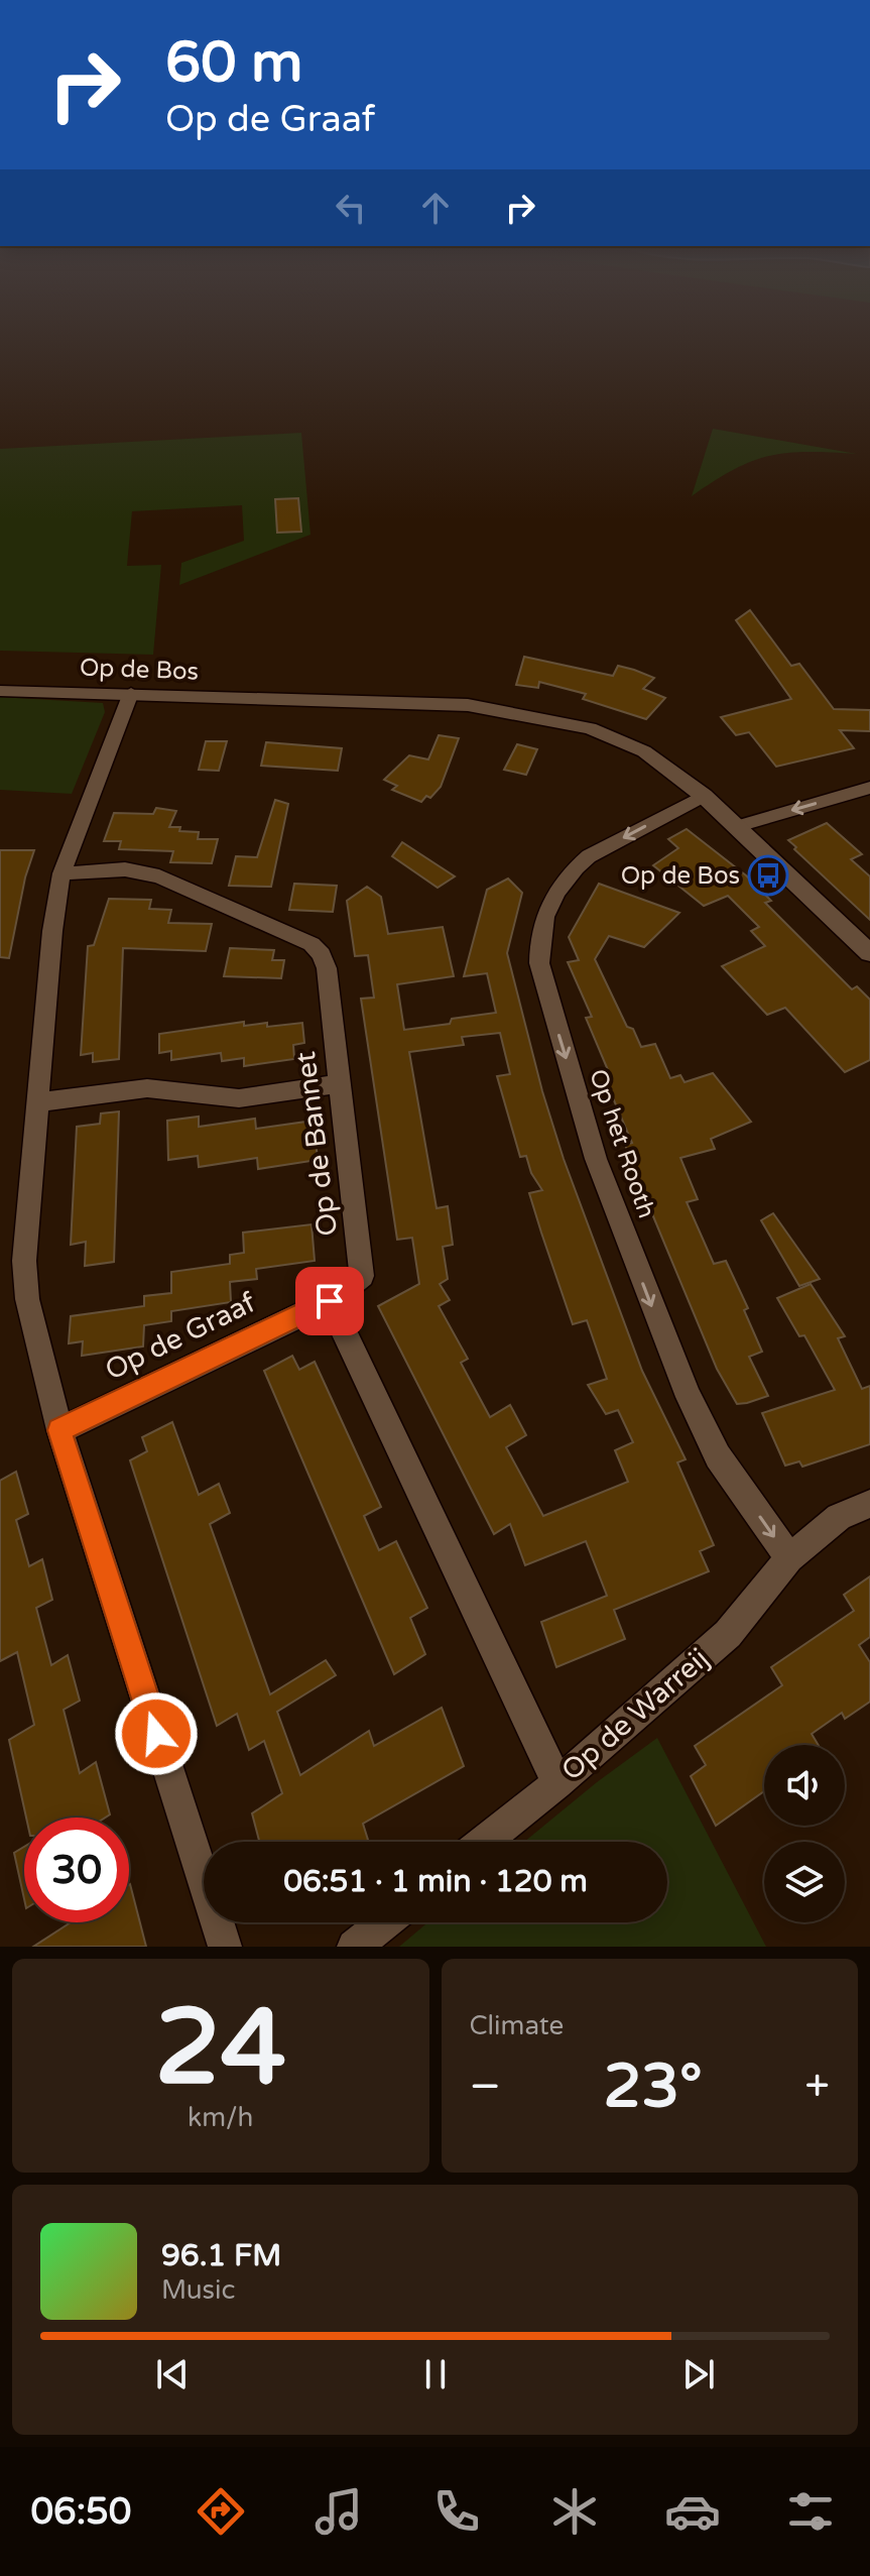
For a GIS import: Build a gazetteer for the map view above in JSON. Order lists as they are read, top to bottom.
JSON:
{
  "streets": {
    "street": [
      "Op de Bos",
      "Op de Bannet",
      "Op het Rooth",
      "Op de Graaf",
      "Op de Warreij"
    ]
  },
  "crossings": [
    ["Op de Bos", "Op het Rooth"],
    ["Op de Bannet", "Op de Graaf"],
    ["Op het Rooth", "Op de Warreij"]
  ],
  "one_way": ["Op het Rooth"],
  "places": {
    "bus stop": ["Op de Bos"]
  },
  "page": {
    "turn": ["60 m", "Op de Graaf"],
    "limit": "30",
    "trip": "06:51 · 1 min · 120 m",
    "tile": [
      ["24", "km/h"],
      "Climate"
    ],
    "heat": ["−", "23°", "+"],
    "song": ["96.1 FM", "Music"],
    "tabs": "06:50"
  }
}
